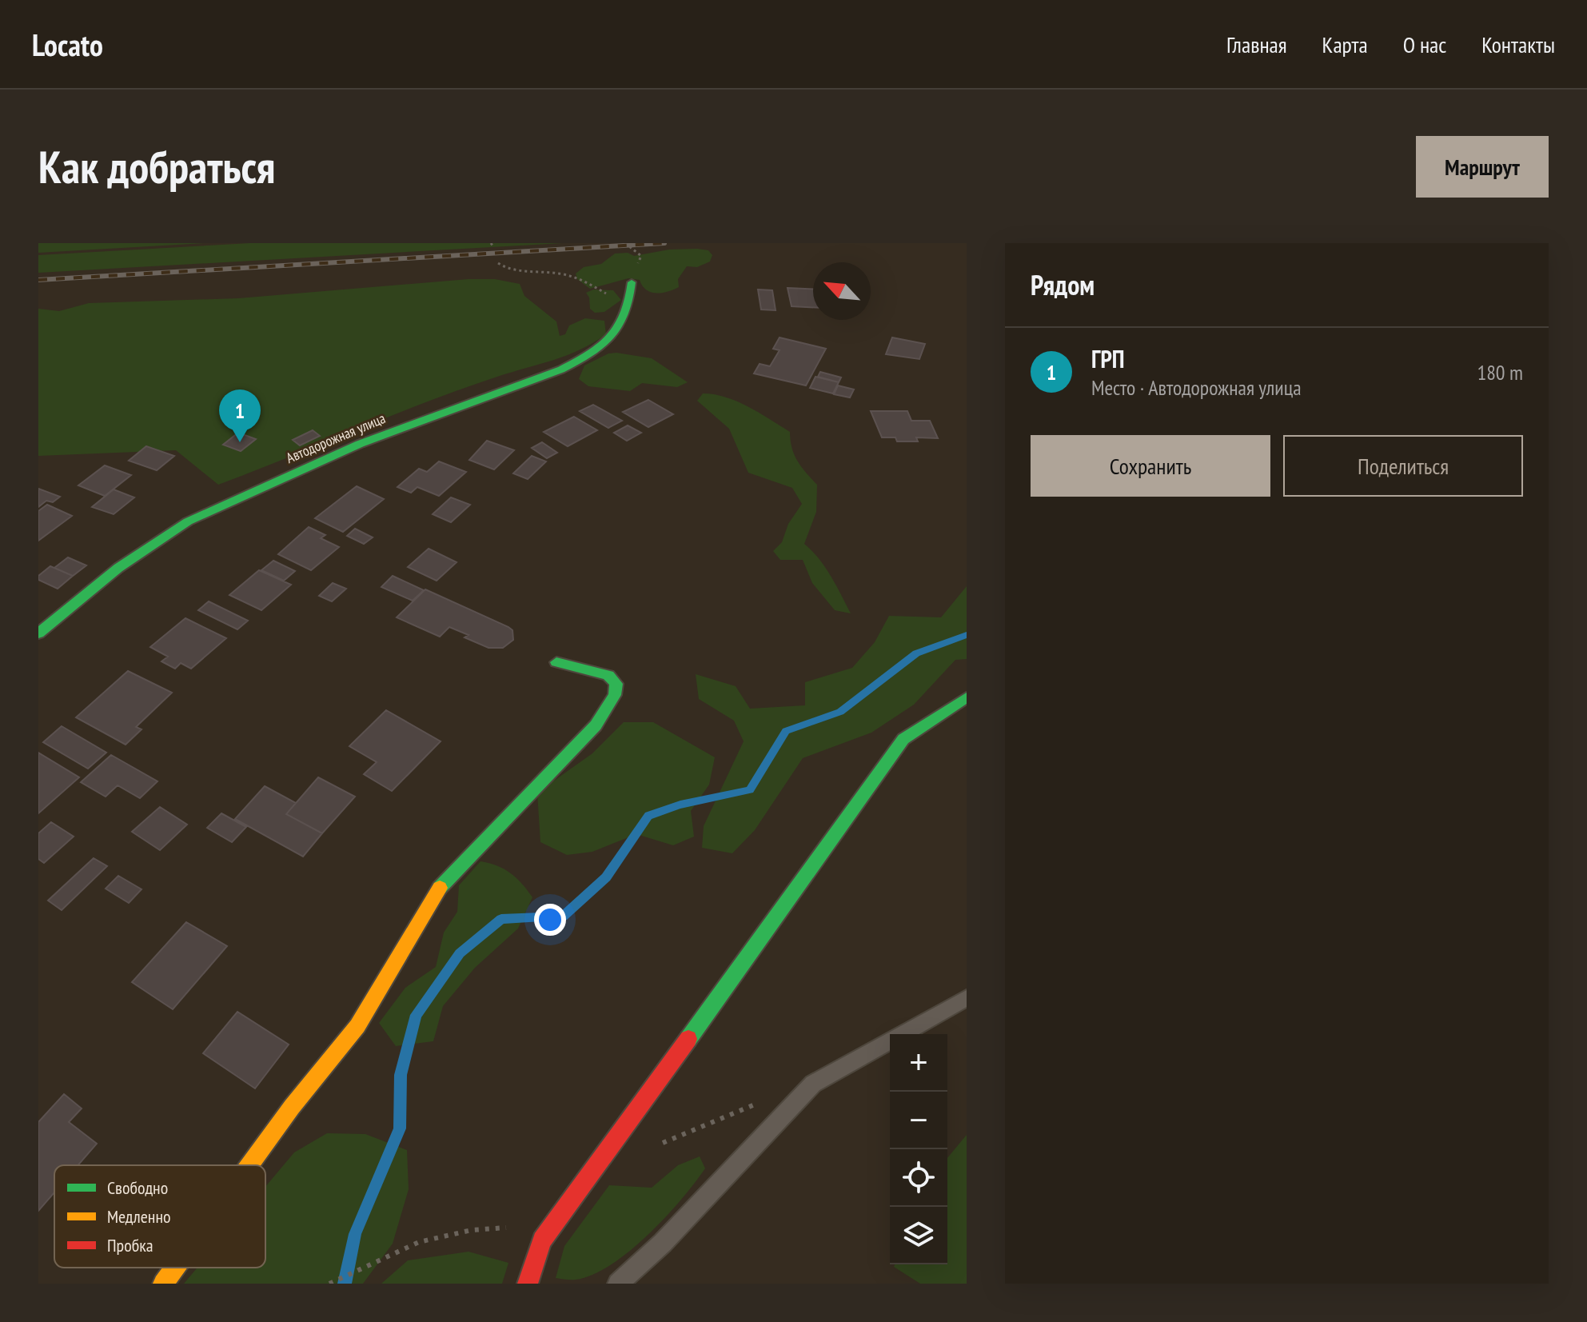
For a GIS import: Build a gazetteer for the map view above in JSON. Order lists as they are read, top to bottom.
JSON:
{
  "streets": {
    "street": ["Автодорожная улица"]
  },
  "legend": ["Свободно", "Медленно", "Пробка"],
  "north": "top left",
  "page": {
    "header": "Locato",
    "nav": [
      "Главная",
      "Карта",
      "О нас",
      "Контакты"
    ],
    "buttons": [
      "Маршрут",
      ["Сохранить", "Поделиться"]
    ],
    "title": "Как добраться",
    "heading": "Рядом",
    "list": [
      {
        "mark": "1",
        "name": "ГРП",
        "note": "Место · Автодорожная улица",
        "value": "180 m"
      }
    ],
    "pins": "1",
    "map_buttons": ["+", "−"]
  }
}
